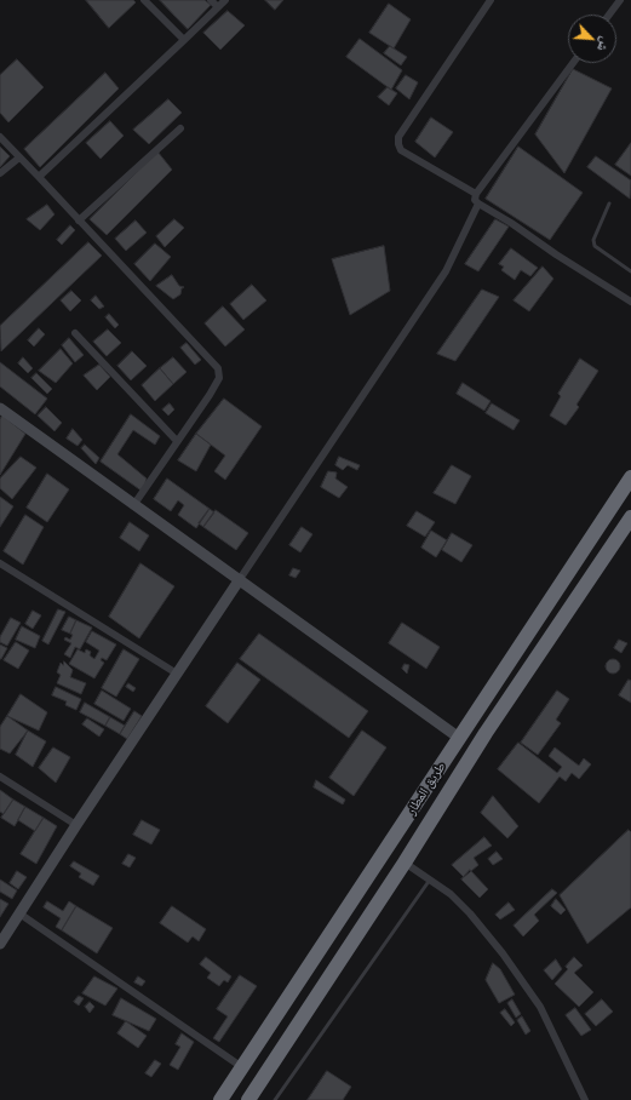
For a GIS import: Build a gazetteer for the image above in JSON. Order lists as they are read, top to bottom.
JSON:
{
  "streets": {
    "highway": ["طريق المطار"]
  },
  "north": "bottom right"
}
